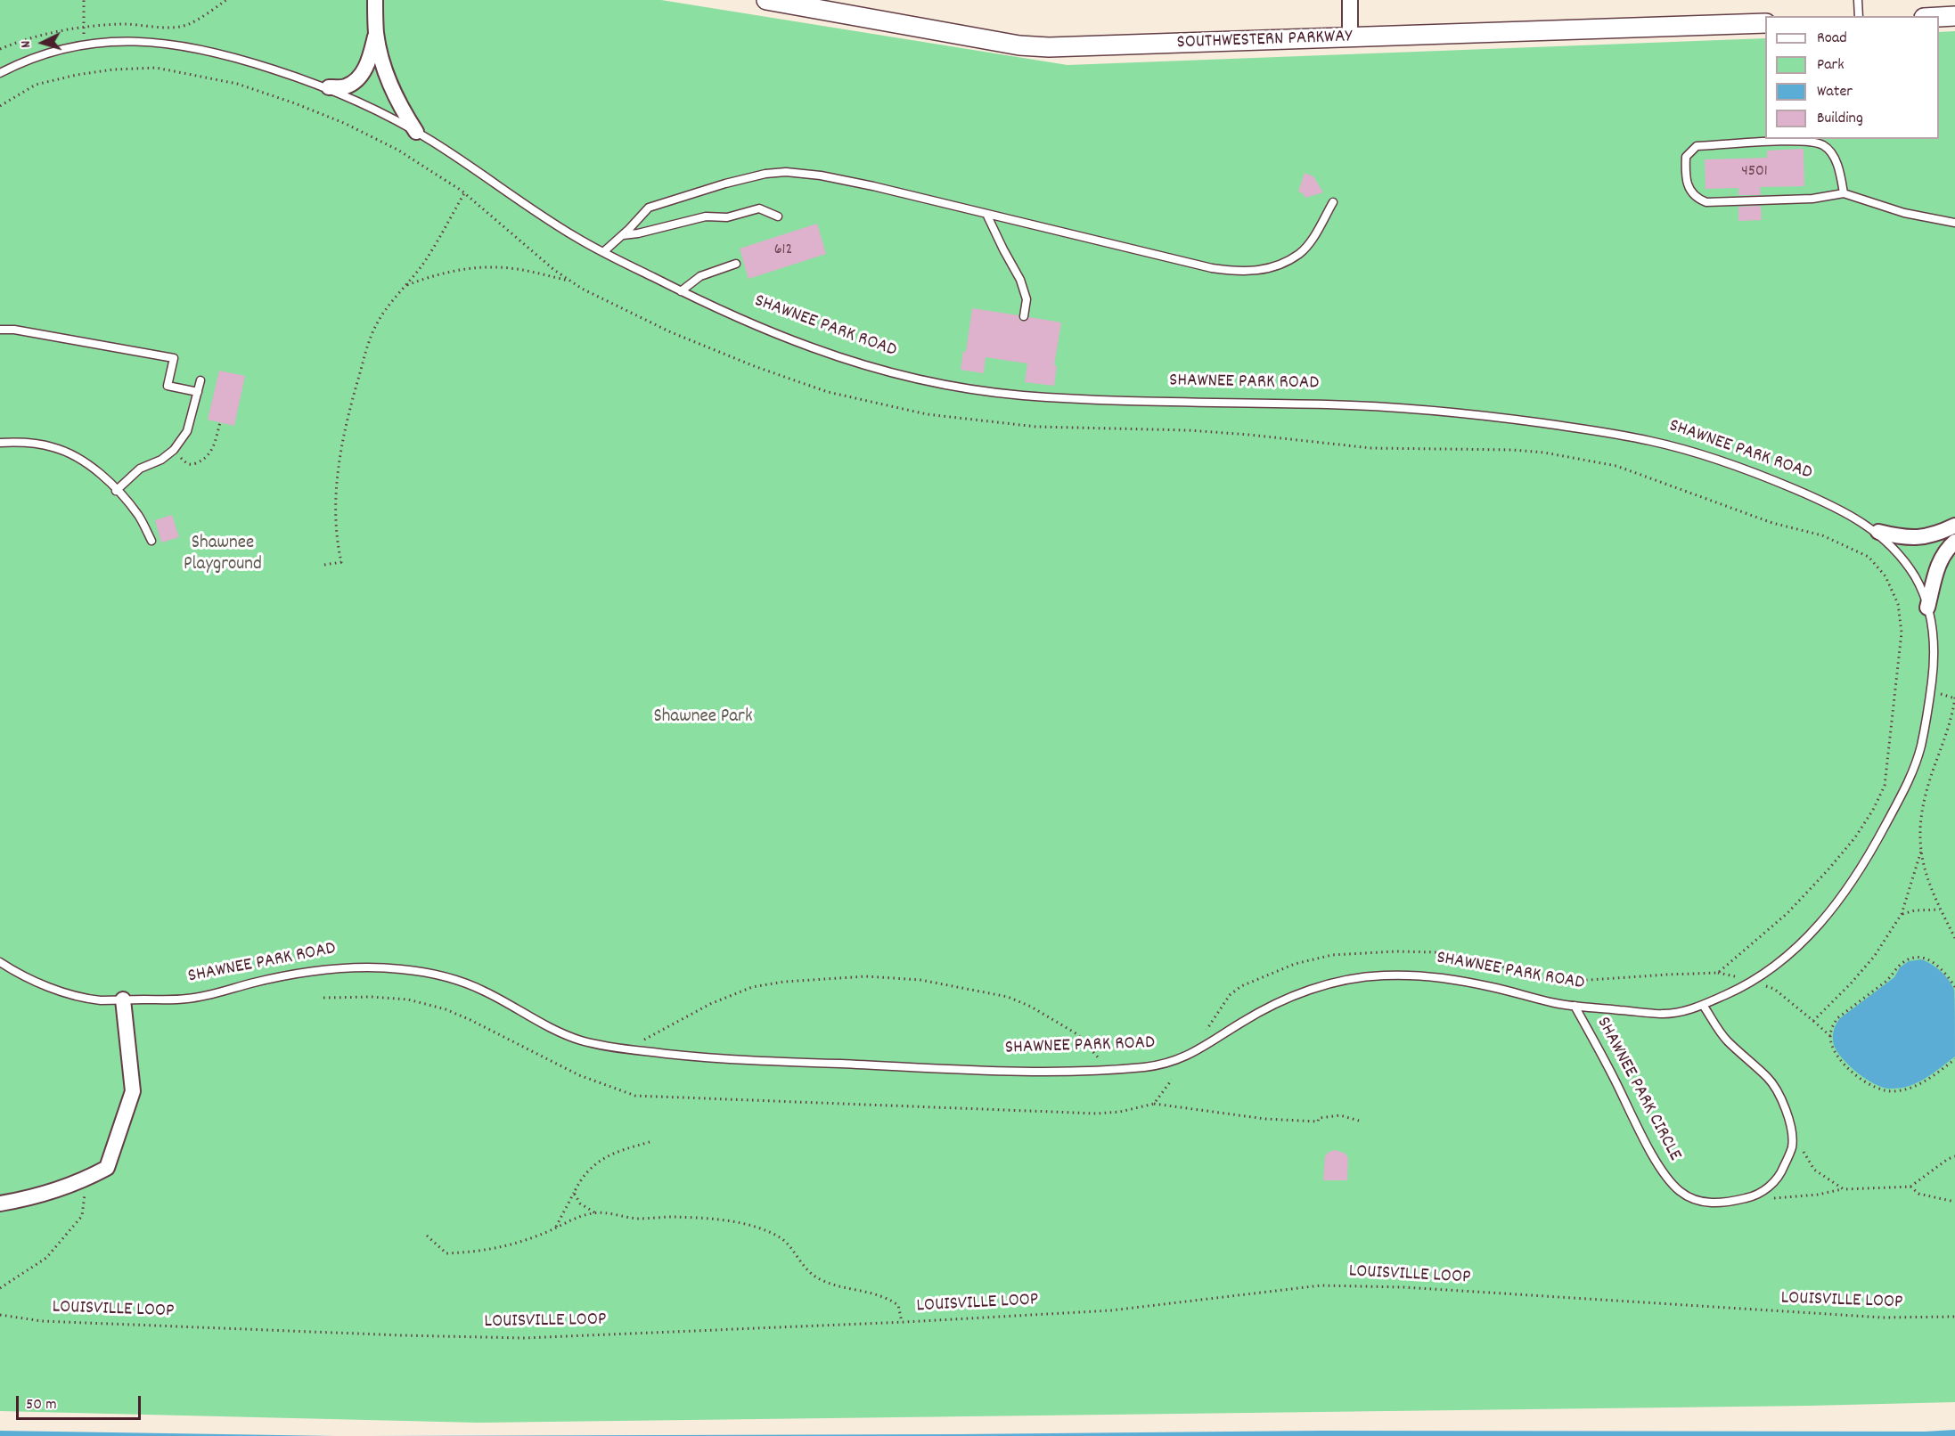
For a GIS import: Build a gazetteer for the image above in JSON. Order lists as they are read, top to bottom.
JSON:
{
  "streets": {
    "street": ["SOUTHWESTERN PARKWAY", "SHAWNEE PARK ROAD"],
    "lane": ["SHAWNEE PARK CIRCLE"],
    "path": ["LOUISVILLE LOOP"]
  },
  "crossings": [
    ["SHAWNEE PARK ROAD", "SHAWNEE PARK CIRCLE"]
  ],
  "parks": ["Shawnee Playground", "Shawnee Park"],
  "house_numbers": ["4501", "612"],
  "legend": [
    "Road",
    "Park",
    "Water",
    "Building"
  ],
  "scale_bar": "50 m",
  "north": "left"
}
